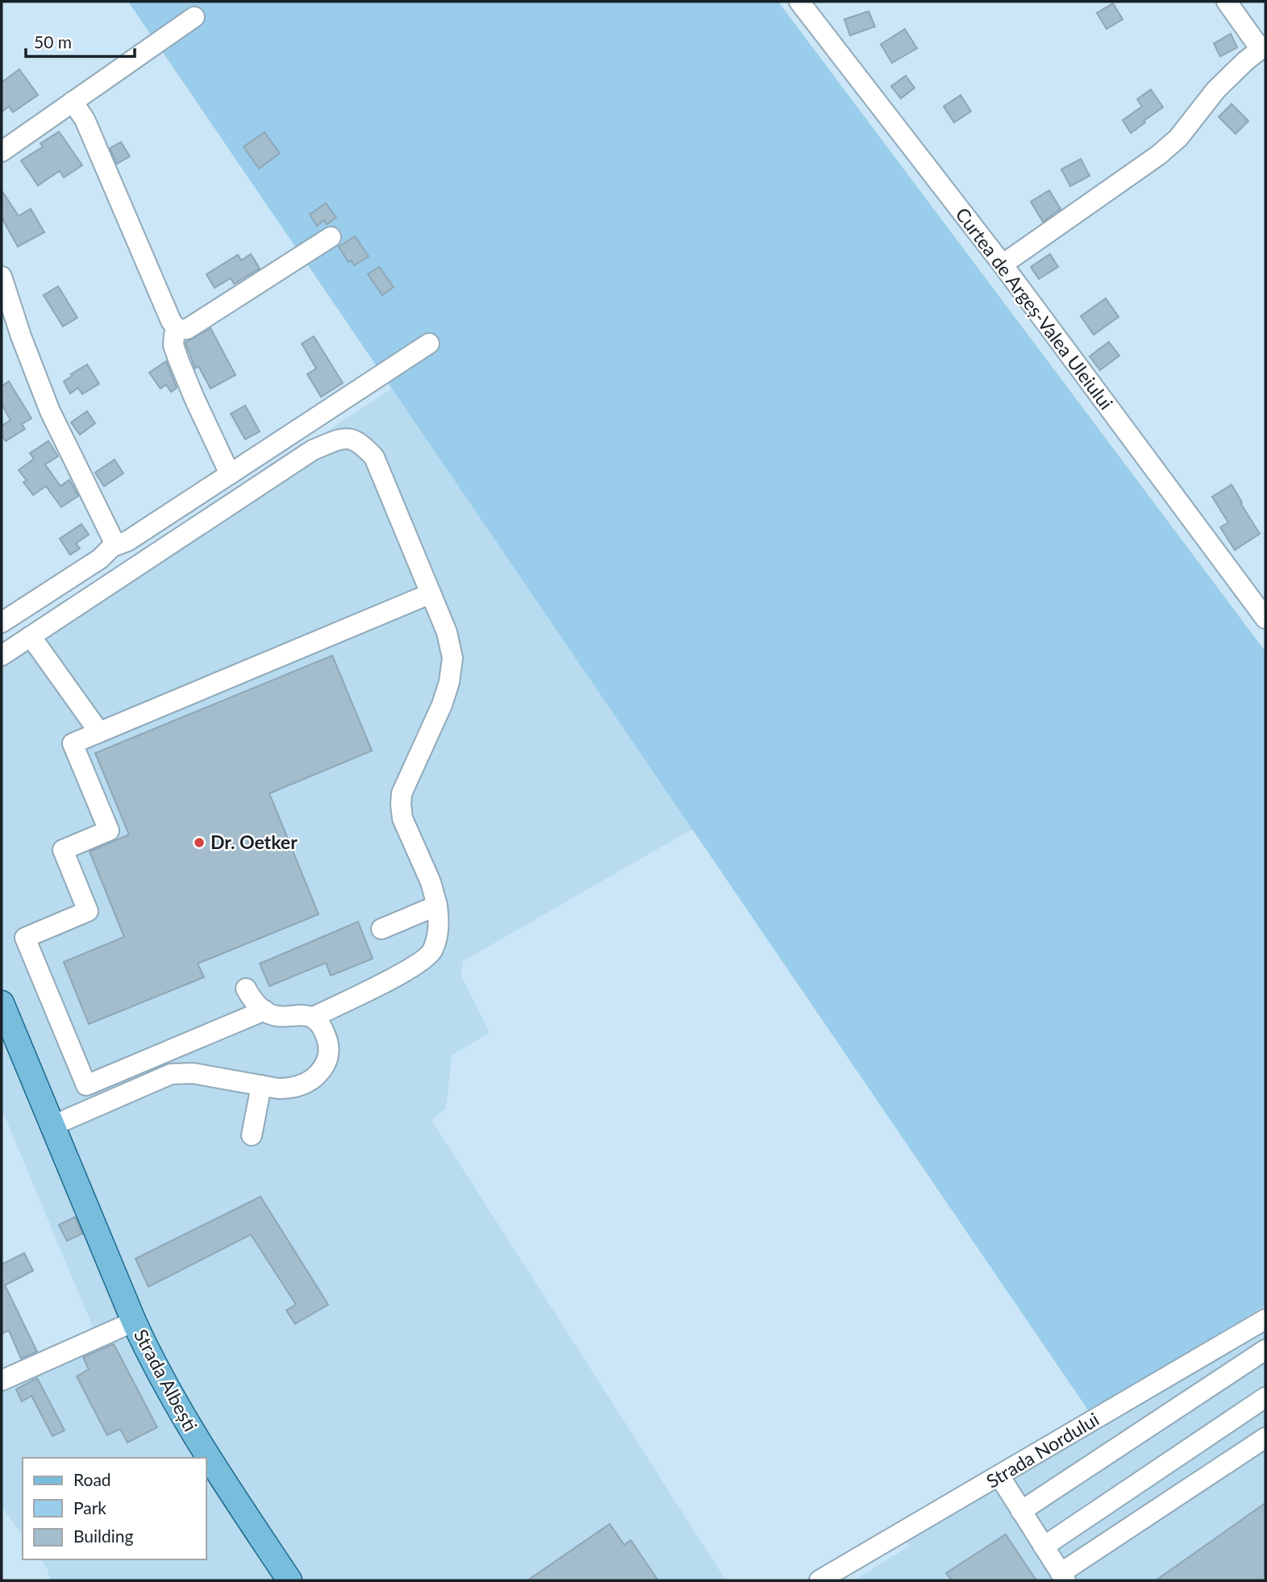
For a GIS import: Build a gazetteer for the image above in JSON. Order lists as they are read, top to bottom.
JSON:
{
  "streets": {
    "main road": ["Strada Albești"],
    "street": ["Curtea de Argeș-Valea Uleiului", "Strada Nordului"]
  },
  "places": ["Dr. Oetker"],
  "legend": ["Road", "Park", "Building"],
  "scale_bar": "50 m"
}
